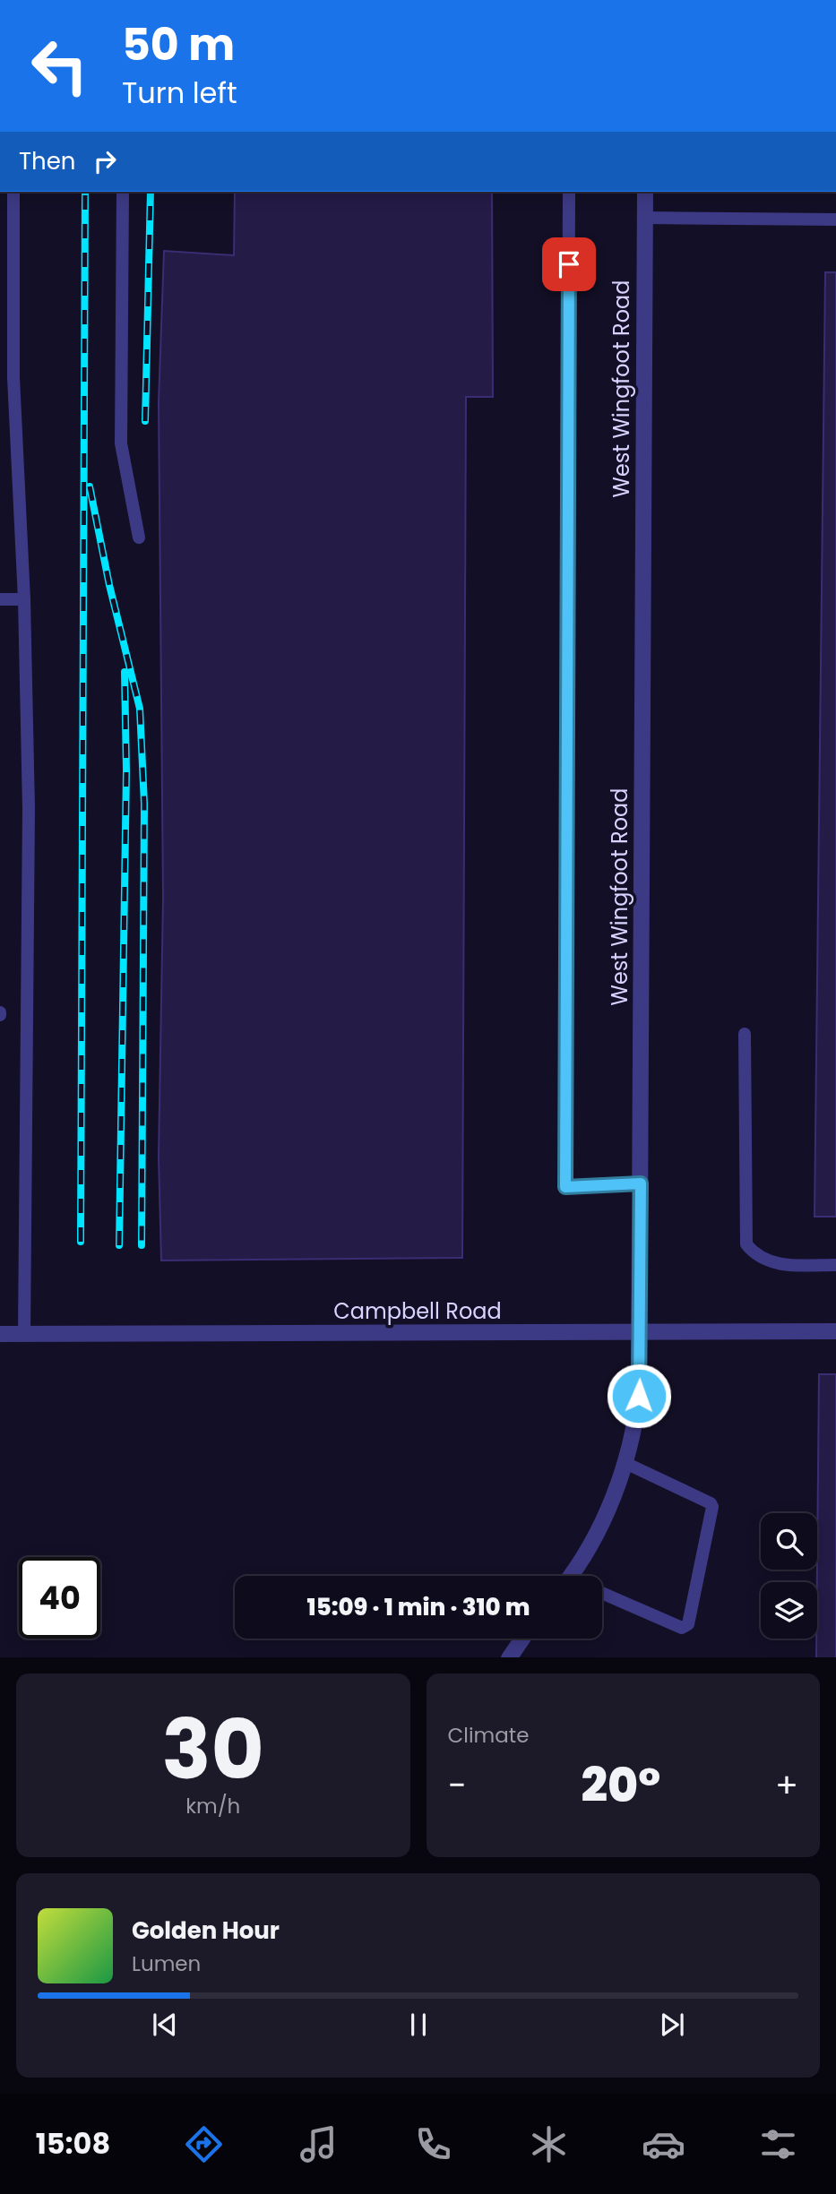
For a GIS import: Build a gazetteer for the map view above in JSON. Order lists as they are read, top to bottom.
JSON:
{
  "streets": {
    "street": ["West Wingfoot Road", "Campbell Road"]
  },
  "crossings": [
    ["West Wingfoot Road", "Campbell Road"]
  ],
  "page": {
    "turn": ["50 m", "Turn left"],
    "then": "Then",
    "limit": "40",
    "trip": "15:09 · 1 min · 310 m",
    "tile": [
      ["30", "km/h"],
      "Climate"
    ],
    "heat": ["−", "20°", "+"],
    "song": ["Golden Hour", "Lumen"],
    "tabs": "15:08"
  }
}
